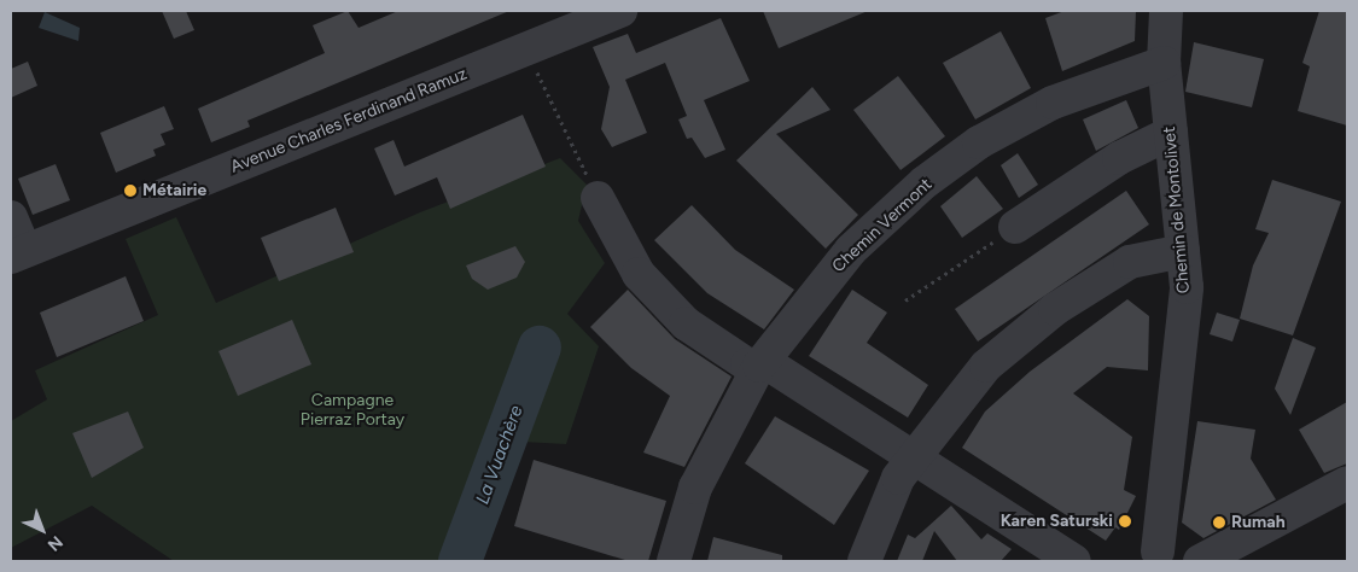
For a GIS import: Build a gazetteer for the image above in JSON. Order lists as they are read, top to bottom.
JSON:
{
  "streets": {
    "street": ["Avenue Charles Ferdinand Ramuz", "Chemin de Montolivet", "Chemin Vermont"]
  },
  "crossings": [
    ["Chemin de Montolivet", "Chemin Vermont"]
  ],
  "water": ["La Vuachère"],
  "parks": ["Campagne Pierraz Portay"],
  "places": ["Métairie", "Karen Saturski", "Rumah"],
  "north": "bottom right"
}
